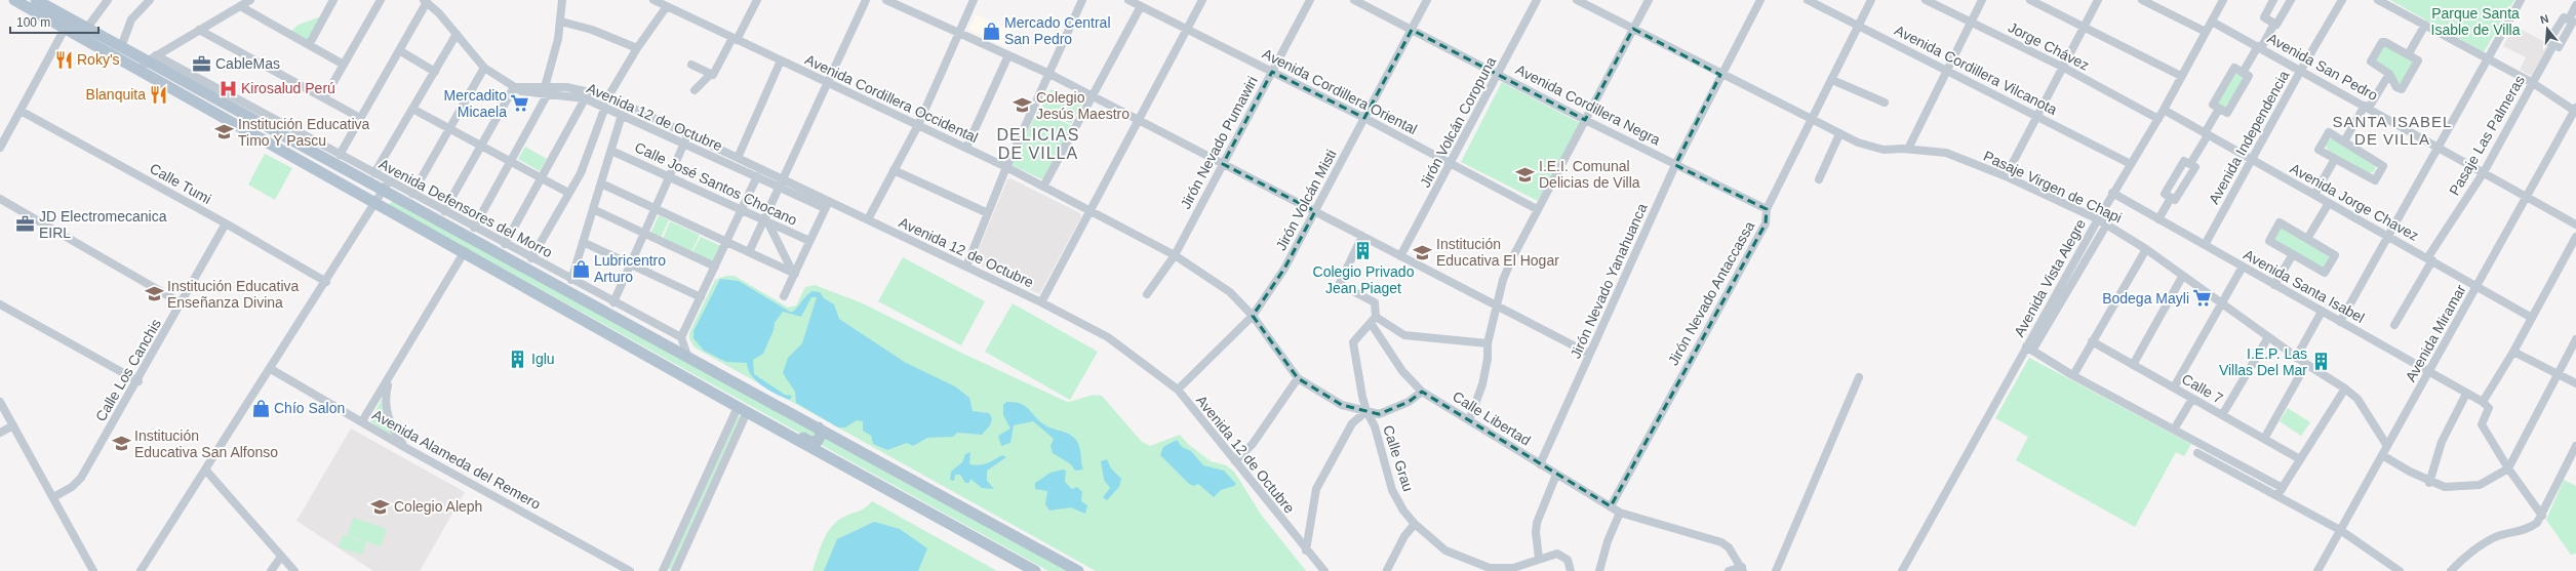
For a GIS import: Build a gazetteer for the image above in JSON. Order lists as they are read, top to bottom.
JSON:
{
  "streets": {
    "street": [
      "Jorge Chávez",
      "Avenida San Pedro",
      "Avenida Cordillera Vilcanota",
      "Avenida Cordillera Oriental",
      "Avenida Cordillera Occidental",
      "Avenida Cordillera Negra",
      "Avenida 12 de Octubre",
      "Jirón Volcán Coropuna",
      "Pasaje Las Palmeras",
      "Avenida Independencia",
      "Jirón Nevado Pumawiri",
      "Calle Tumi",
      "Calle José Santos Chocano",
      "Pasaje Virgen de Chapi",
      "Jirón Volcán Misti",
      "Avenida Jorge Chavez",
      "Avenida Defensores del Morro",
      "Avenida Vista Alegre",
      "Jirón Nevado Yanahuanca",
      "Avenida Santa Isabel",
      "Jirón Nevado Antaccassa",
      "Avenida Miramar",
      "Calle Los Canchis",
      "Calle 7",
      "Calle Libertad",
      "Calle Grau",
      "Avenida Alameda del Remero"
    ]
  },
  "crossings": [
    ["Jorge Chávez", "Avenida Vista Alegre"],
    ["Avenida San Pedro", "Pasaje Las Palmeras"],
    ["Avenida San Pedro", "Avenida Independencia"],
    ["Avenida San Pedro", "Avenida Vista Alegre"],
    ["Avenida San Pedro", "Avenida Miramar"],
    ["Avenida Cordillera Vilcanota", "Avenida Vista Alegre"],
    ["Avenida Cordillera Vilcanota", "Jirón Nevado Antaccassa"],
    ["Avenida Cordillera Oriental", "Jirón Volcán Coropuna"],
    ["Avenida Cordillera Oriental", "Jirón Nevado Pumawiri"],
    ["Avenida Cordillera Oriental", "Jirón Volcán Misti"],
    ["Avenida Cordillera Occidental", "Jirón Nevado Pumawiri"],
    ["Avenida Cordillera Occidental", "Jirón Volcán Misti"],
    ["Avenida Cordillera Occidental", "Calle Libertad"],
    ["Avenida Cordillera Occidental", "Calle Grau"],
    ["Avenida Cordillera Negra", "Jirón Volcán Coropuna"],
    ["Avenida Cordillera Negra", "Jirón Volcán Misti"],
    ["Avenida Cordillera Negra", "Jirón Nevado Yanahuanca"],
    ["Avenida Cordillera Negra", "Jirón Nevado Antaccassa"],
    ["Avenida 12 de Octubre", "Jirón Volcán Misti"],
    ["Pasaje Las Palmeras", "Avenida Jorge Chavez"],
    ["Avenida Independencia", "Avenida Jorge Chavez"],
    ["Avenida Independencia", "Avenida Santa Isabel"],
    ["Calle Tumi", "Calle Los Canchis"],
    ["Pasaje Virgen de Chapi", "Avenida Vista Alegre"],
    ["Pasaje Virgen de Chapi", "Jirón Nevado Yanahuanca"],
    ["Pasaje Virgen de Chapi", "Jirón Nevado Antaccassa"],
    ["Pasaje Virgen de Chapi", "Avenida Miramar"],
    ["Avenida Jorge Chavez", "Avenida Vista Alegre"],
    ["Avenida Jorge Chavez", "Avenida Miramar"],
    ["Avenida Vista Alegre", "Avenida Santa Isabel"],
    ["Jirón Nevado Yanahuanca", "Calle Libertad"],
    ["Avenida Santa Isabel", "Avenida Miramar"],
    ["Jirón Nevado Antaccassa", "Calle Libertad"],
    ["Calle Libertad", "Calle Grau"]
  ],
  "districts": ["SANTA ISABEL DE VILLA", "DELICIAS DE VILLA"],
  "parks": ["Parque Santa Isable de Villa"],
  "places": {
    "shop": ["Mercado Central San Pedro", "Lubricentro Arturo", "Chío Salon"],
    "restaurant": ["Roky's", "Blanquita"],
    "office": ["CableMas", "JD Electromecanica EIRL"],
    "hospital": ["Kirosalud Perú"],
    "supermarket": ["Mercadito Micaela", "Bodega Mayli"],
    "school or university": [
      "Colegio Jesús Maestro",
      "Institución Educativa Timo Y Pascu",
      "I.E.I. Comunal Delicias de Villa",
      "Institución Educativa El Hogar",
      "Institución Educativa Enseñanza Divina",
      "Institución Educativa San Alfonso",
      "Colegio Aleph"
    ],
    "building": ["Colegio Privado Jean Piaget", "Iglu", "I.E.P. Las Villas Del Mar"]
  },
  "scale_bar": "100 m",
  "north": "top"
}
